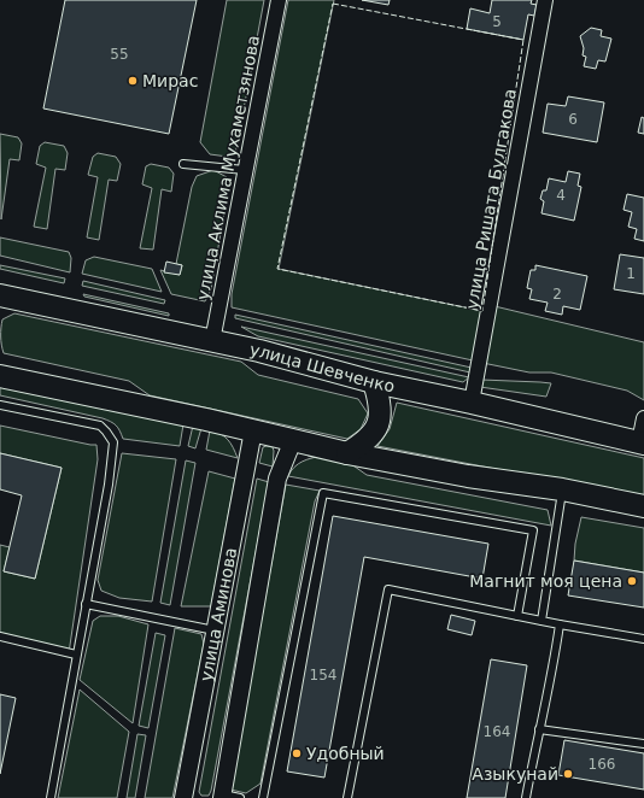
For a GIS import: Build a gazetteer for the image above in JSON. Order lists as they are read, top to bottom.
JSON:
{
  "streets": {
    "main road": ["улица Шевченко"],
    "street": ["улица Аклима Мухаметзянова", "улица Ришата Булгакова", "улица Аминова"]
  },
  "crossings": [
    ["улица Аклима Мухаметзянова", "улица Шевченко"],
    ["улица Ришата Булгакова", "улица Шевченко"]
  ],
  "places": [
    "Мирас",
    "Магнит моя цена",
    "Удобный",
    "Азыкунай"
  ],
  "house_numbers": [
    "5",
    "55",
    "6",
    "4",
    "1",
    "2",
    "154",
    "164",
    "166"
  ]
}
